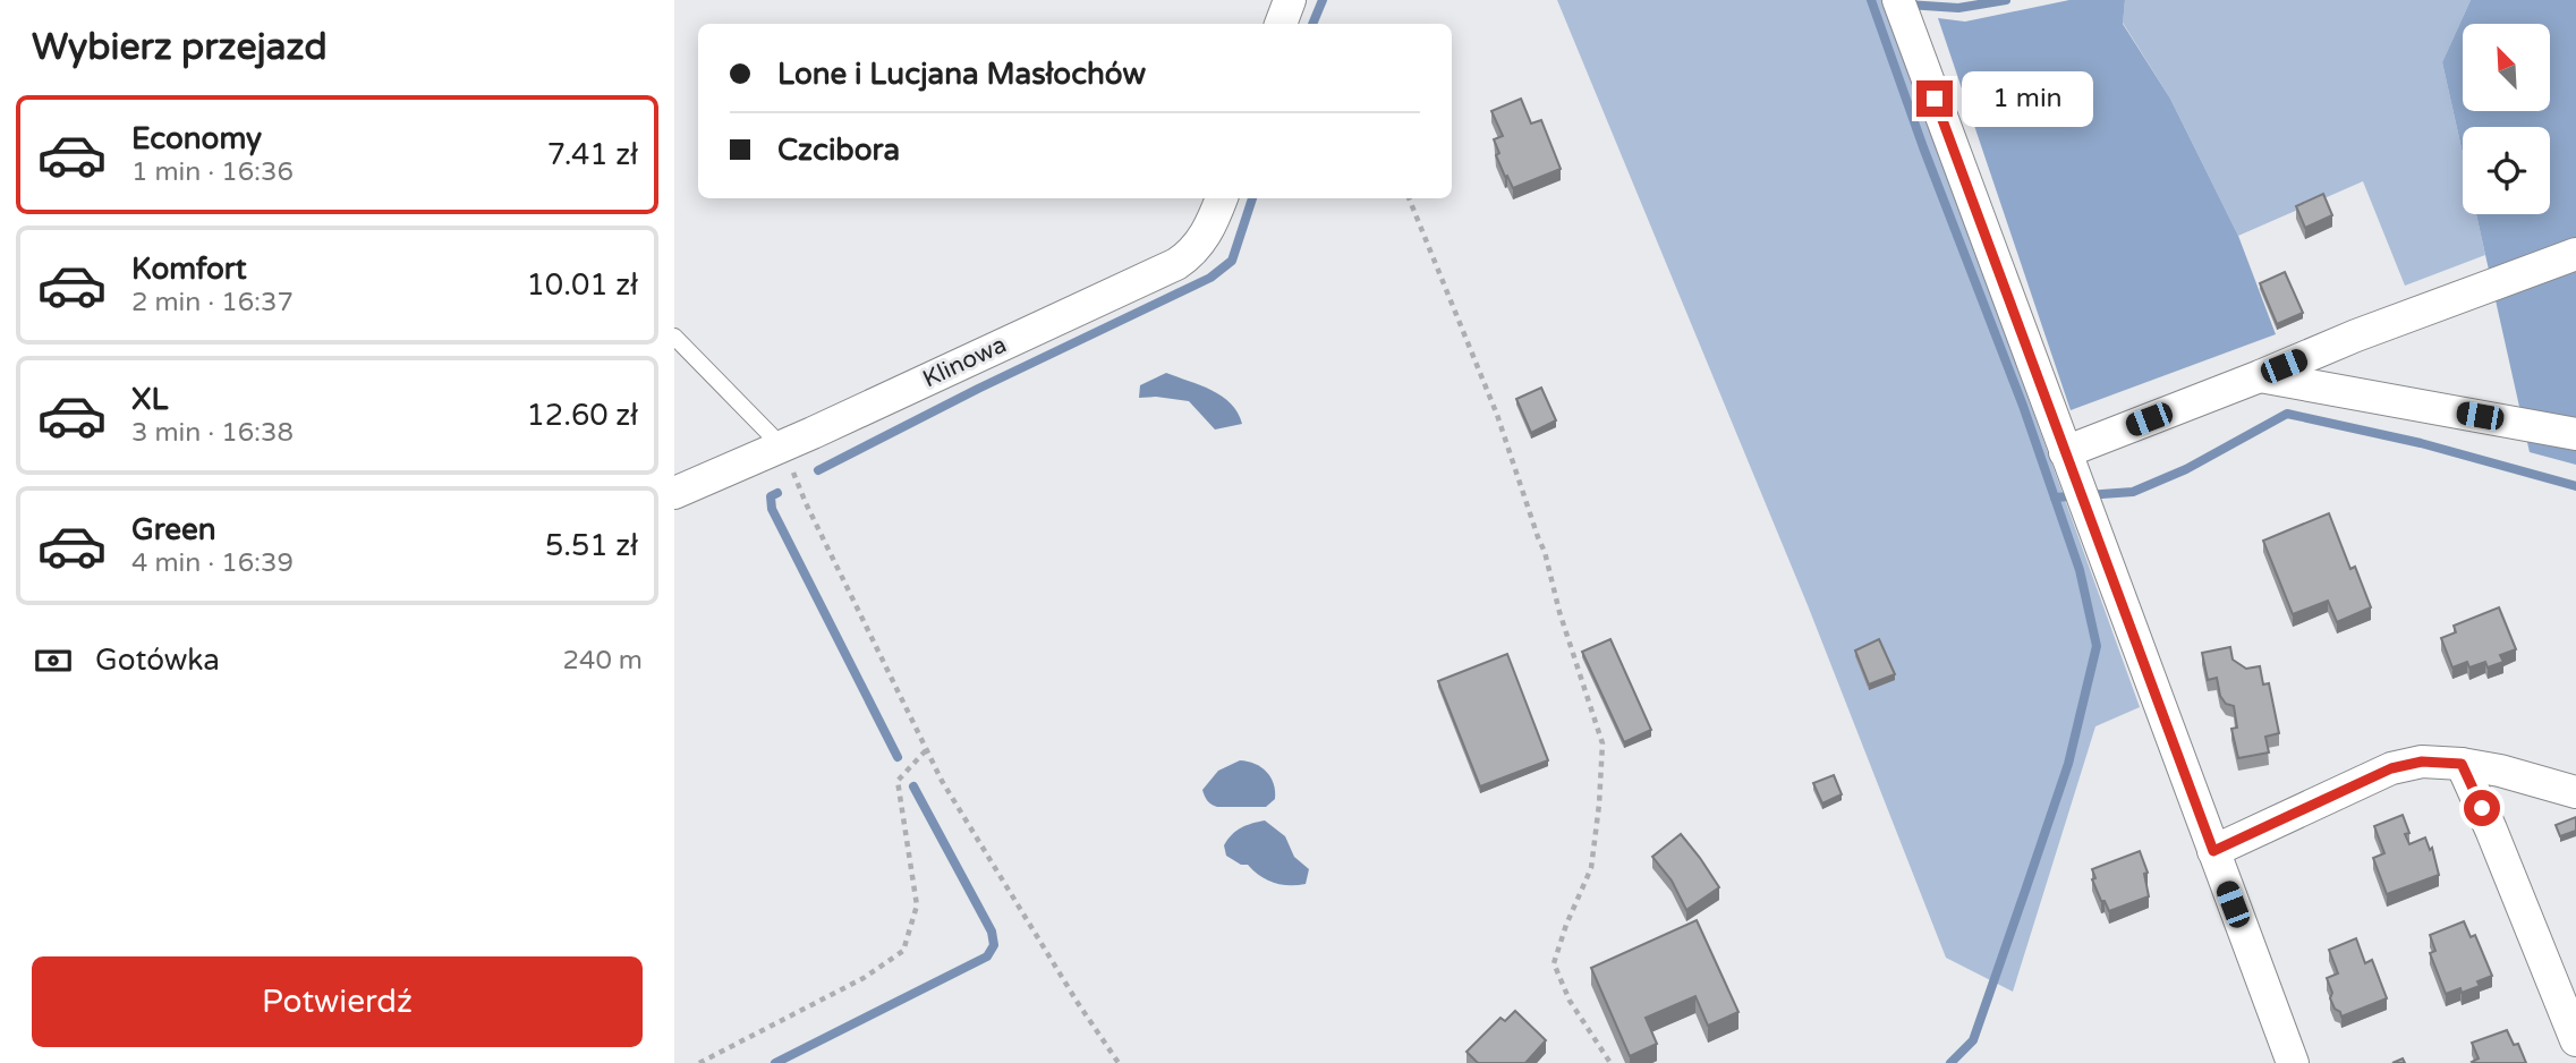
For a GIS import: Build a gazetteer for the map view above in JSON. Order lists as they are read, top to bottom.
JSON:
{
  "streets": {
    "street": ["Klinowa"]
  },
  "north": "top left",
  "page": {
    "heading": "Wybierz przejazd",
    "banner": ["Lone i Lucjana Masłochów", "Czcibora"],
    "bubble": "1 min",
    "list": [
      {
        "name": "Economy",
        "note": "1 min · 16:36",
        "value": "7.41 zł"
      },
      {
        "name": "Komfort",
        "note": "2 min · 16:37",
        "value": "10.01 zł"
      },
      {
        "name": "XL",
        "note": "3 min · 16:38",
        "value": "12.60 zł"
      },
      {
        "name": "Green",
        "note": "4 min · 16:39",
        "value": "5.51 zł"
      }
    ],
    "pay": ["Gotówka", "240 m"],
    "buttons": "Potwierdź"
  }
}
